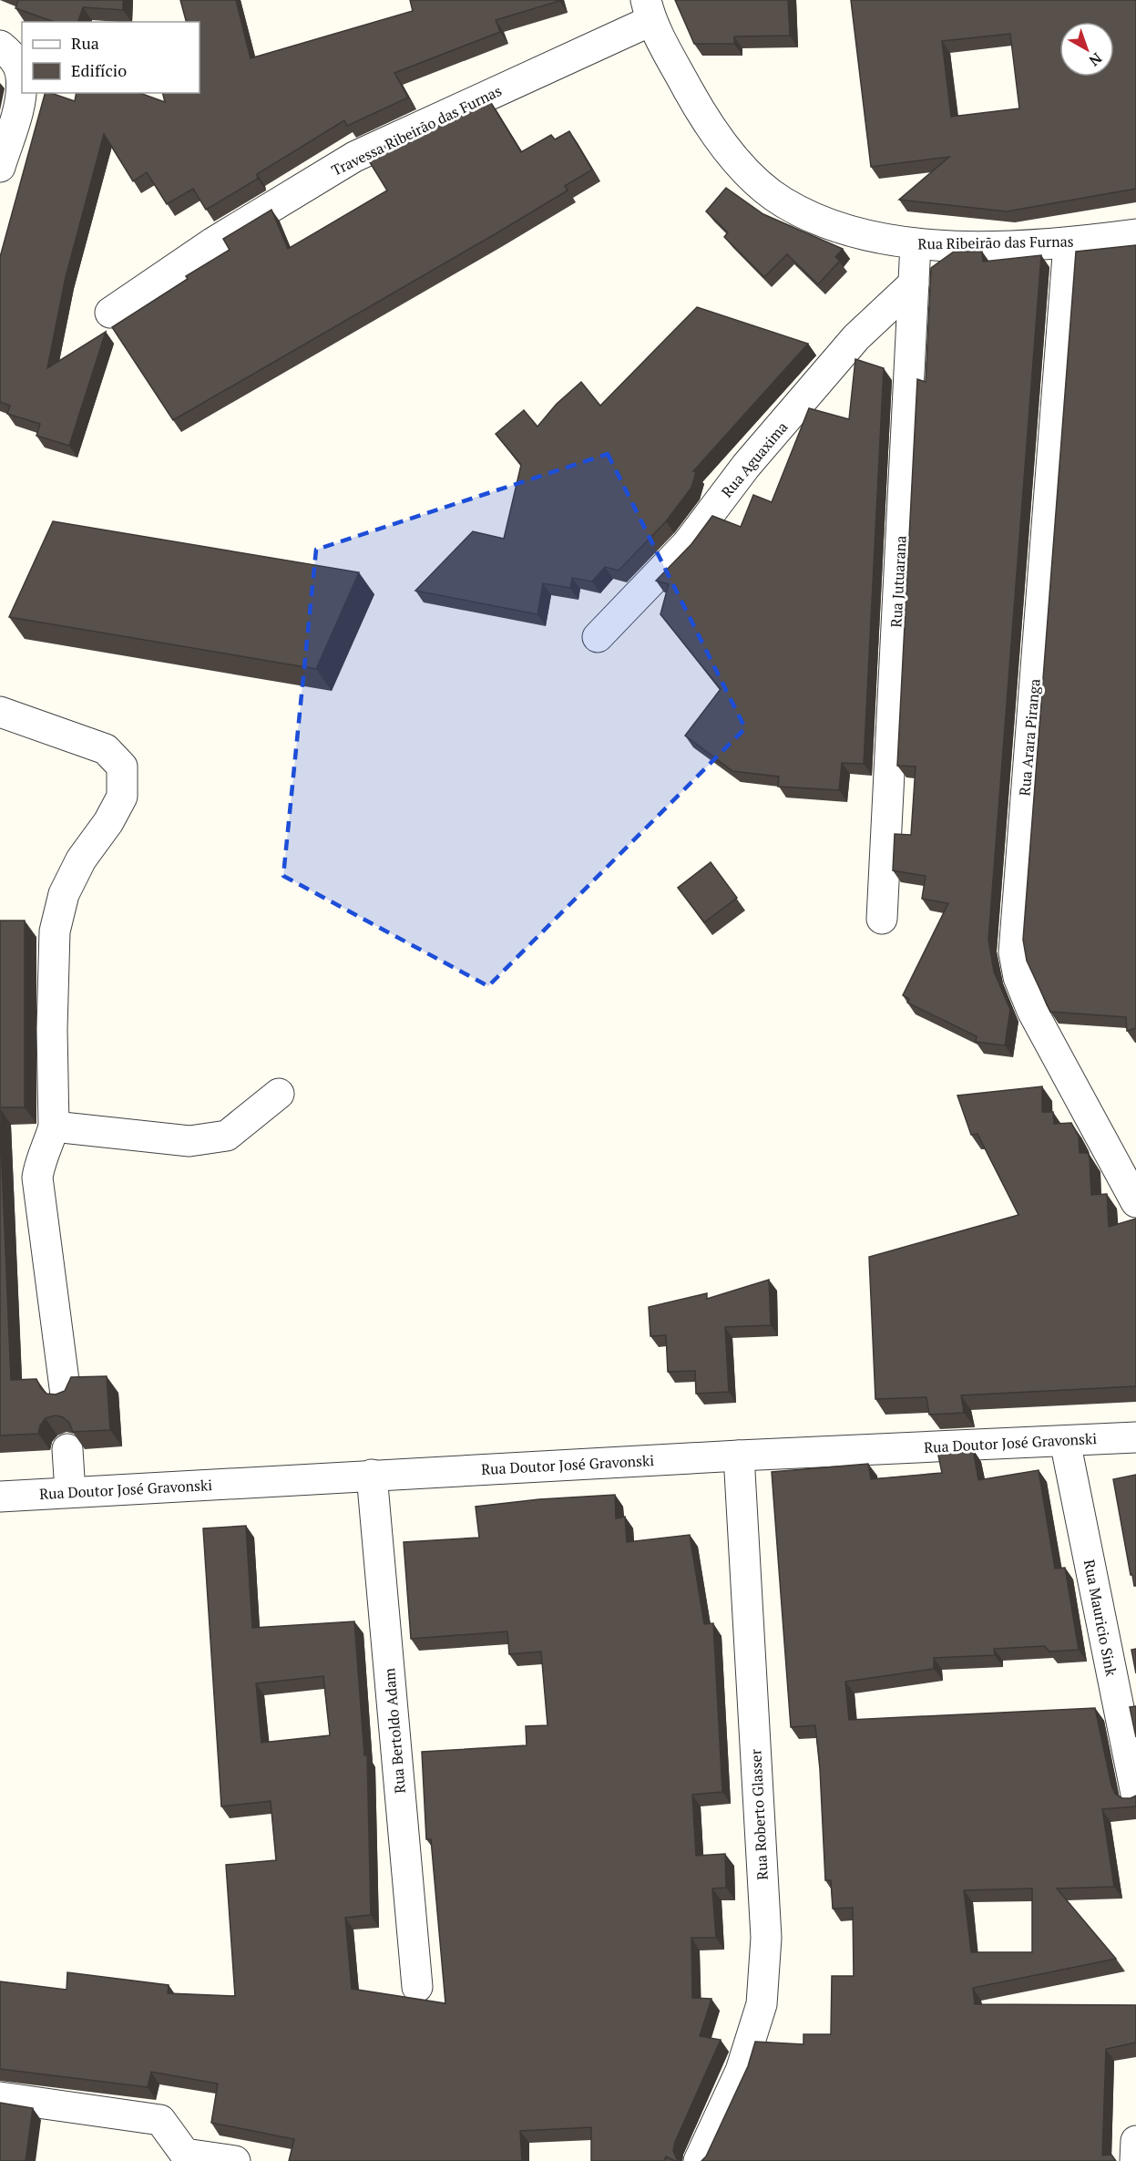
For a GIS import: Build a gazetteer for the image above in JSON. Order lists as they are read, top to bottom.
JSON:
{
  "streets": {
    "street": [
      "Travessa Ribeirão das Furnas",
      "Rua Ribeirão das Furnas",
      "Rua Aguaxima",
      "Rua Jutuarana",
      "Rua Arara Piranga",
      "Rua Doutor José Gravonski",
      "Rua Mauricio Sink",
      "Rua Bertoldo Adam",
      "Rua Roberto Glasser"
    ]
  },
  "crossings": [
    ["Travessa Ribeirão das Furnas", "Rua Ribeirão das Furnas"],
    ["Rua Ribeirão das Furnas", "Rua Jutuarana"],
    ["Rua Ribeirão das Furnas", "Rua Arara Piranga"],
    ["Rua Aguaxima", "Rua Jutuarana"],
    ["Rua Doutor José Gravonski", "Rua Mauricio Sink"],
    ["Rua Doutor José Gravonski", "Rua Bertoldo Adam"],
    ["Rua Doutor José Gravonski", "Rua Roberto Glasser"]
  ],
  "legend": ["Rua", "Edifício"],
  "north": "bottom right"
}
